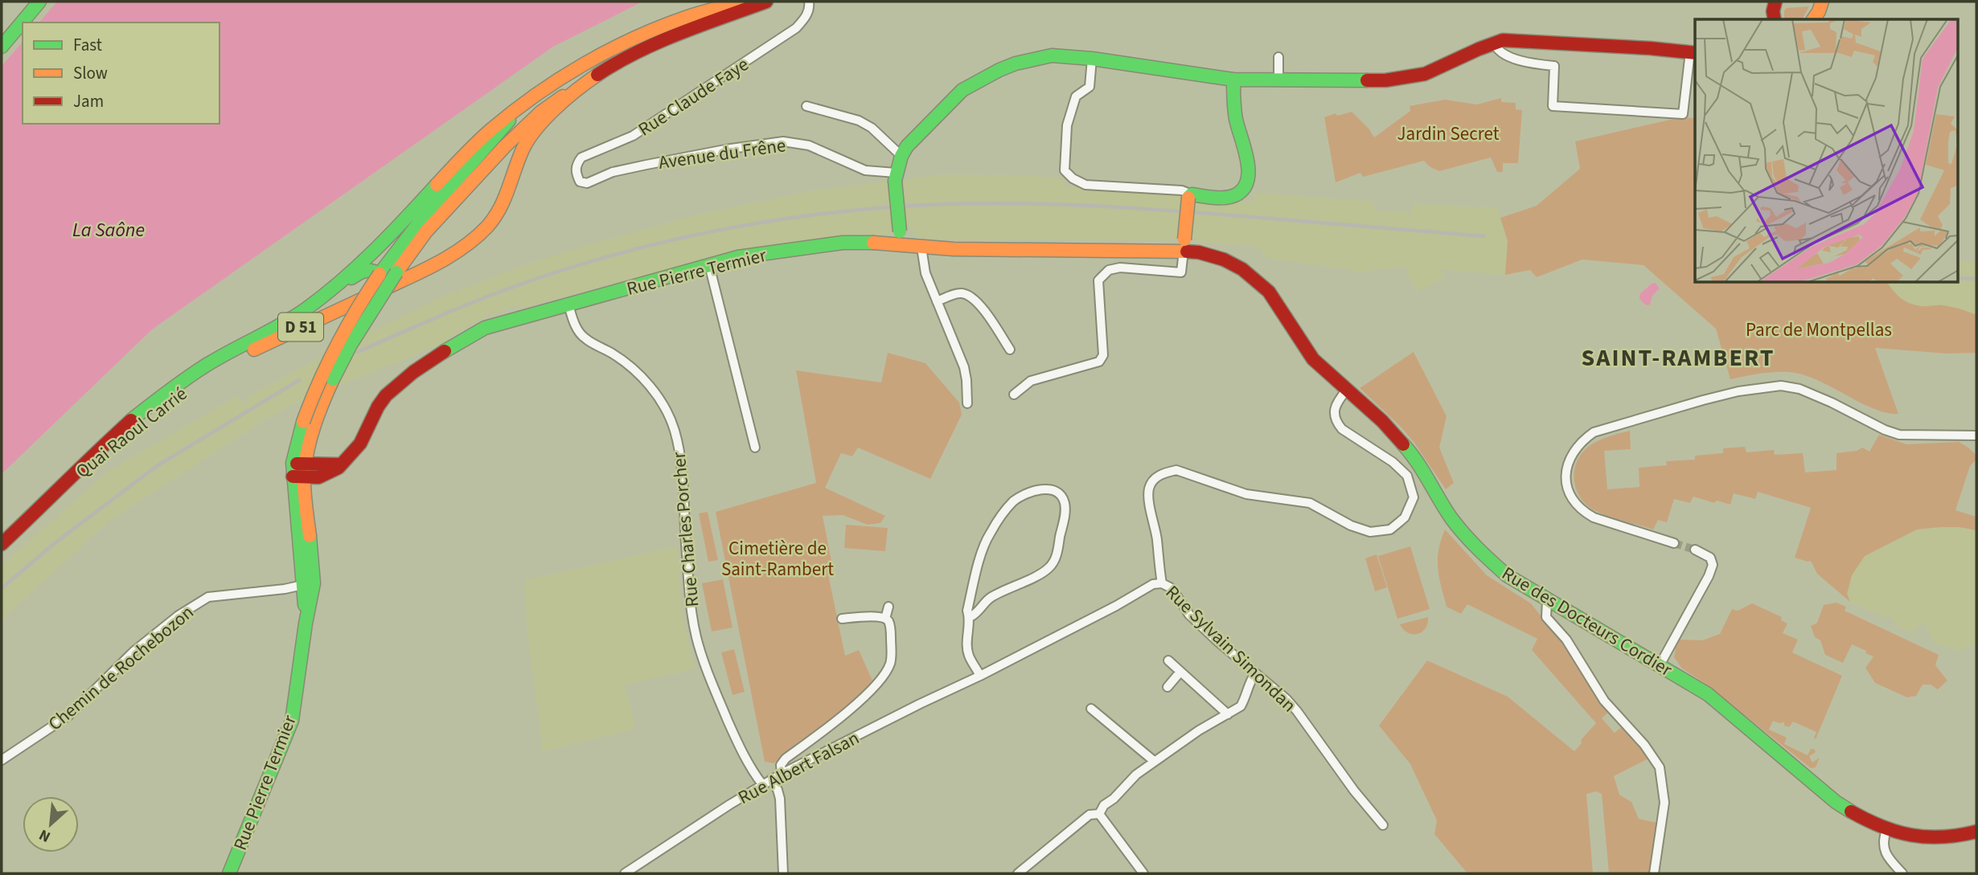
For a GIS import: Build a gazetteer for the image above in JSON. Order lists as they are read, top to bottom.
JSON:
{
  "streets": {
    "street": [
      "Rue Claude Faye",
      "Avenue du Frêne",
      "Rue Pierre Termier",
      "D 51",
      "Quai Raoul Carrié",
      "Rue Charles Porcher",
      "Rue des Docteurs Cordier",
      "Rue Sylvain Simondan",
      "Chemin de Rochebozon",
      "Rue Albert Falsan"
    ]
  },
  "crossings": [
    ["Rue Claude Faye", "Avenue du Frêne"],
    ["Rue Pierre Termier", "Quai Raoul Carrié"],
    ["Rue Pierre Termier", "Rue Charles Porcher"],
    ["Rue Pierre Termier", "Rue des Docteurs Cordier"],
    ["Rue Pierre Termier", "Chemin de Rochebozon"],
    ["D 51", "Quai Raoul Carrié"],
    ["Rue Charles Porcher", "Rue Albert Falsan"],
    ["Rue des Docteurs Cordier", "Rue Sylvain Simondan"],
    ["Rue Sylvain Simondan", "Rue Albert Falsan"]
  ],
  "districts": ["SAINT-RAMBERT"],
  "water": ["La Saône"],
  "parks": ["Jardin Secret", "Parc de Montpellas", "Cimetière de Saint-Rambert"],
  "legend": ["Fast", "Slow", "Jam"],
  "north": "bottom left"
}
